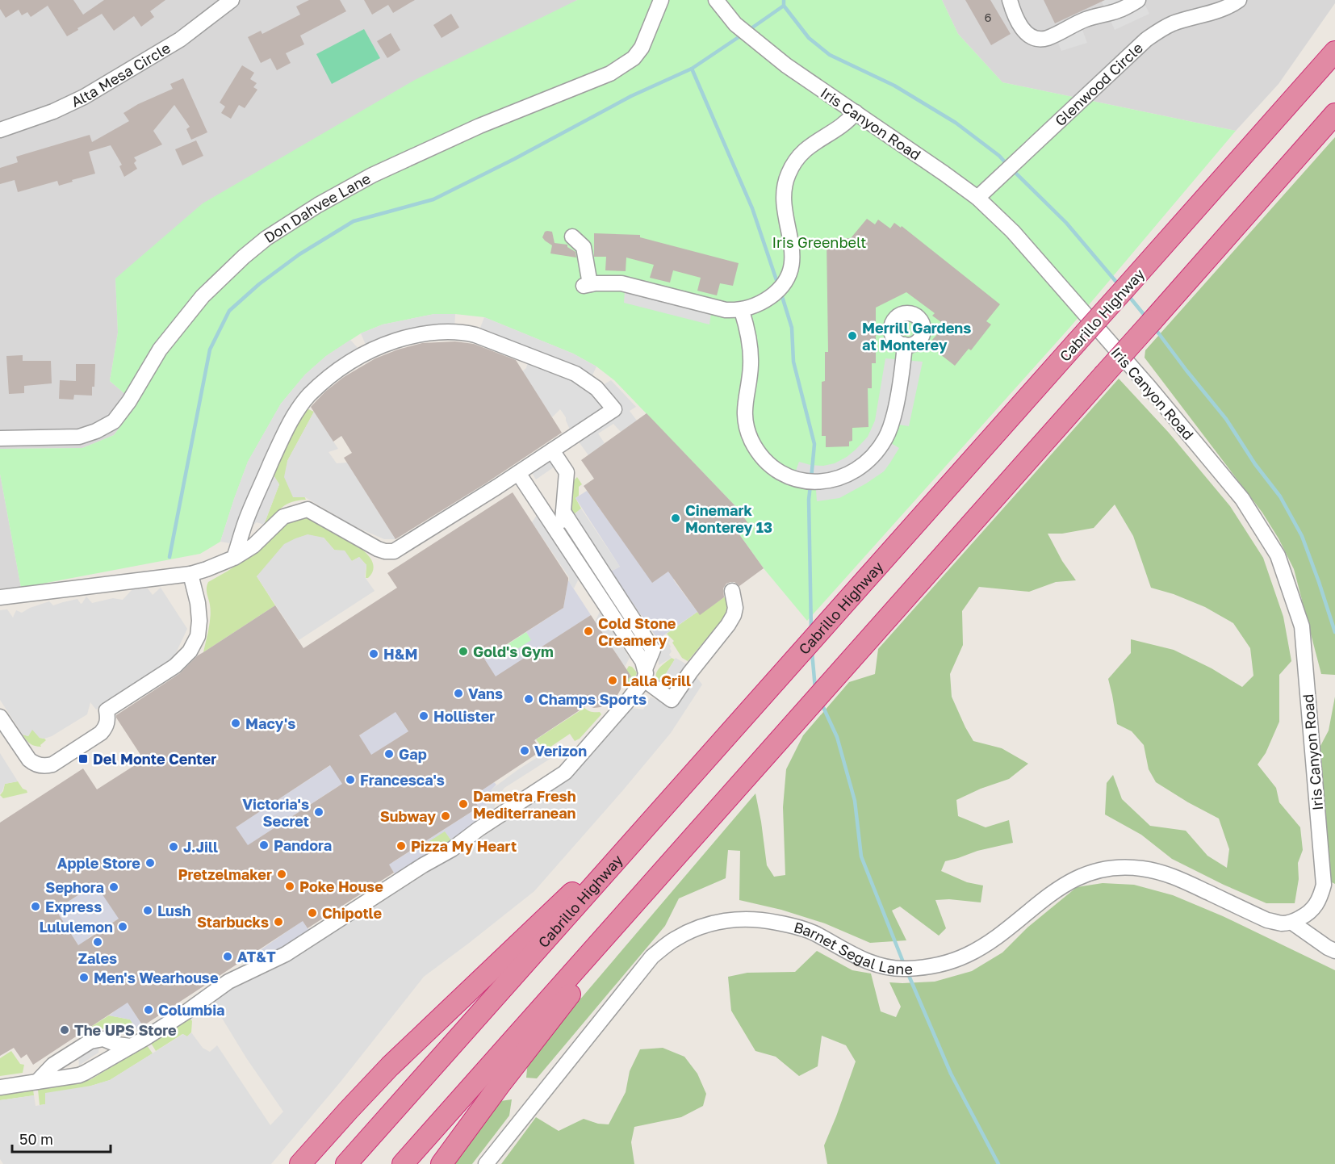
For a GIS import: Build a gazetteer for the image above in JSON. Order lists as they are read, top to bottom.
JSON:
{
  "streets": {
    "highway": ["Cabrillo Highway"],
    "street": [
      "Alta Mesa Circle",
      "Glenwood Circle",
      "Iris Canyon Road",
      "Don Dahvee Lane",
      "Barnet Segal Lane"
    ]
  },
  "crossings": [
    ["Glenwood Circle", "Iris Canyon Road"],
    ["Iris Canyon Road", "Barnet Segal Lane"]
  ],
  "parks": ["Iris Greenbelt"],
  "places": {
    "other": [
      "Merrill Gardens at Monterey",
      "Cinemark Monterey 13",
      "Cold Stone Creamery",
      "Gold's Gym",
      "H&M",
      "Lalla Grill",
      "Vans",
      "Champs Sports",
      "Hollister",
      "Macy's",
      "Verizon",
      "Gap",
      "Francesca's",
      "Dametra Fresh Mediterranean",
      "Victoria's Secret",
      "Subway",
      "Pandora",
      "Pizza My Heart",
      "J.Jill",
      "Apple Store",
      "Pretzelmaker",
      "Poke House",
      "Sephora",
      "Express",
      "Lush",
      "Chipotle",
      "Starbucks",
      "Lululemon",
      "Zales",
      "AT&T",
      "Men's Wearhouse",
      "Columbia",
      "The UPS Store"
    ],
    "transit": ["Del Monte Center"]
  },
  "house_numbers": ["6"],
  "scale_bar": "50 m"
}
